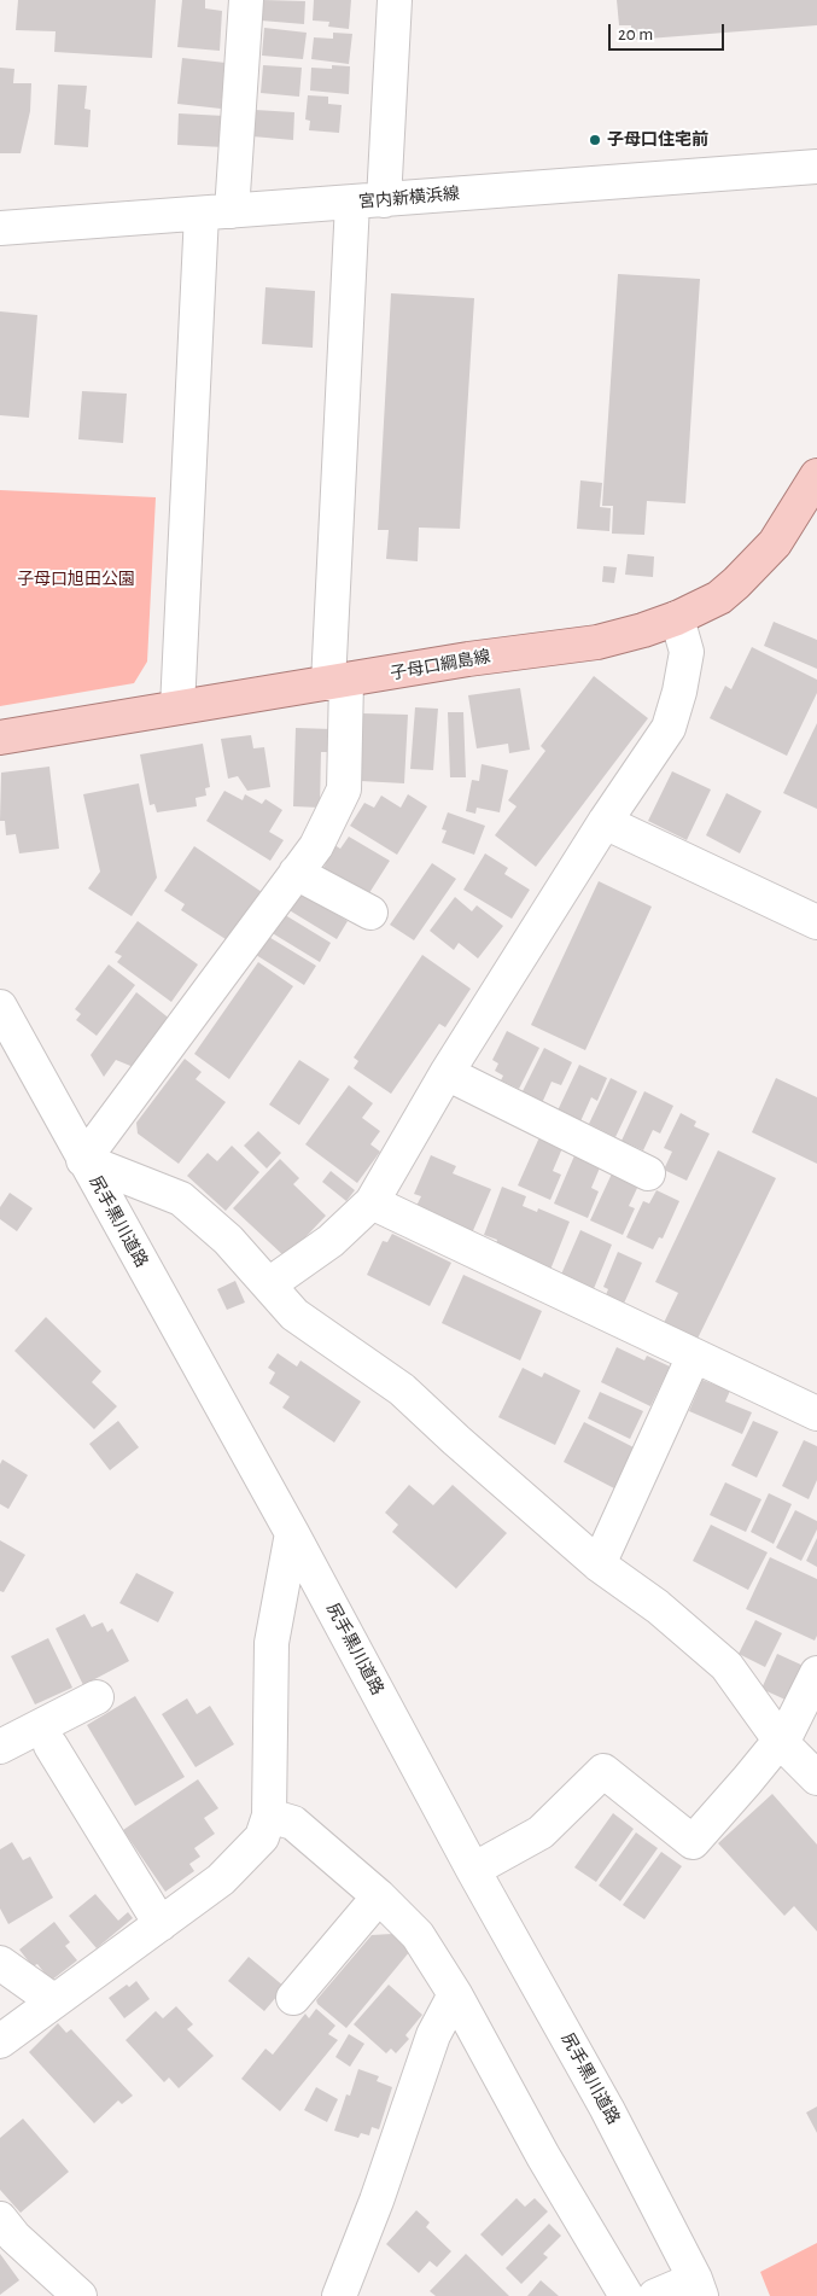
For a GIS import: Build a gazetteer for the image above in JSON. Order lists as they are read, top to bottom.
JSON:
{
  "streets": {
    "main road": ["子母口綱島線"],
    "street": ["宮内新横浜線", "尻手黒川道路"]
  },
  "parks": ["子母口旭田公園"],
  "places": ["子母口住宅前"],
  "scale_bar": "20 m"
}
